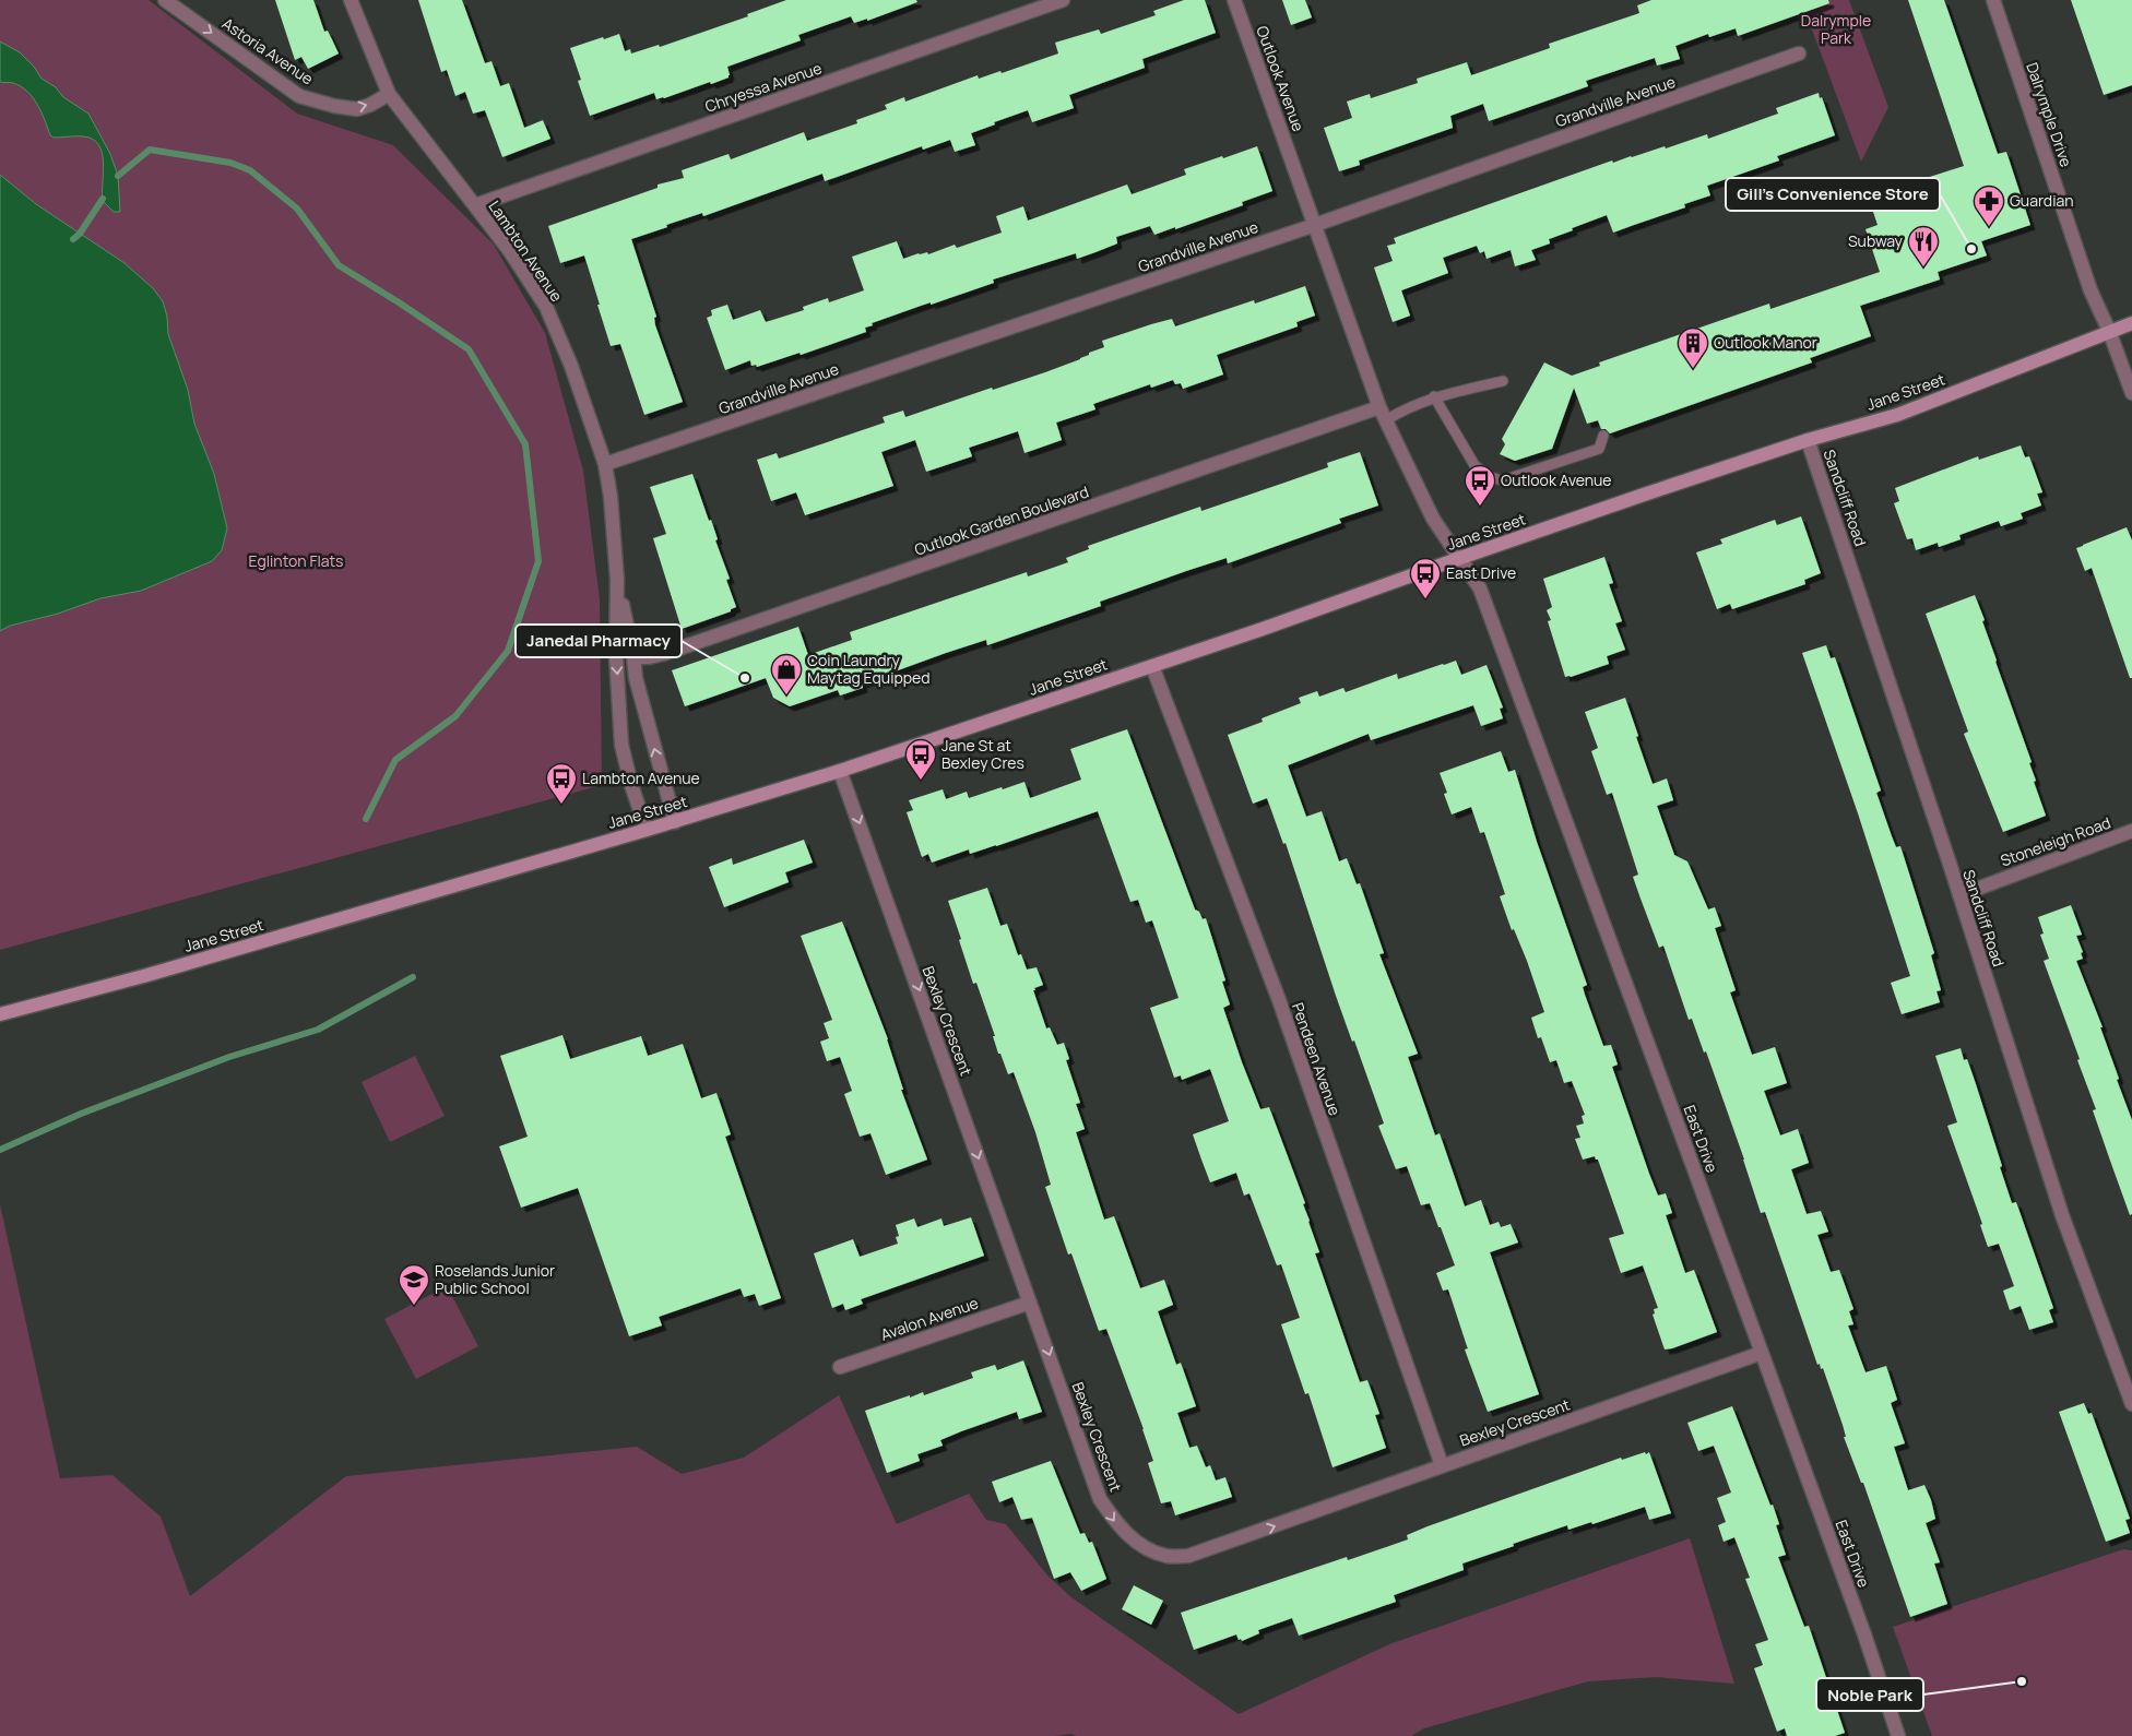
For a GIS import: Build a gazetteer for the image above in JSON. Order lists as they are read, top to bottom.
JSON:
{
  "streets": {
    "main road": ["Jane Street"],
    "street": [
      "Astoria Avenue",
      "Outlook Avenue",
      "Chryessa Avenue",
      "Grandville Avenue",
      "Dalrymple Drive",
      "Lambton Avenue",
      "Sandcliff Road",
      "Outlook Garden Boulevard",
      "Stoneleigh Road",
      "Bexley Crescent",
      "Pendeen Avenue",
      "East Drive",
      "Avalon Avenue"
    ]
  },
  "crossings": [
    ["Astoria Avenue", "Lambton Avenue"],
    ["Outlook Avenue", "Grandville Avenue"],
    ["Outlook Avenue", "Jane Street"],
    ["Outlook Avenue", "Outlook Garden Boulevard"],
    ["Outlook Avenue", "East Drive"],
    ["Chryessa Avenue", "Lambton Avenue"],
    ["Grandville Avenue", "Lambton Avenue"],
    ["Dalrymple Drive", "Jane Street"],
    ["Lambton Avenue", "Jane Street"],
    ["Lambton Avenue", "Outlook Garden Boulevard"],
    ["Jane Street", "Sandcliff Road"],
    ["Jane Street", "Bexley Crescent"],
    ["Jane Street", "Pendeen Avenue"],
    ["Jane Street", "East Drive"],
    ["Sandcliff Road", "Stoneleigh Road"],
    ["Bexley Crescent", "Pendeen Avenue"],
    ["Bexley Crescent", "East Drive"],
    ["Bexley Crescent", "Avalon Avenue"]
  ],
  "one_way": ["Astoria Avenue"],
  "parks": ["Dalrymple Park", "Eglinton Flats"],
  "places": {
    "pharmacy": ["Guardian"],
    "other": ["Gill’s Convenience Store", "Janedal Pharmacy", "Noble Park"],
    "restaurant": ["Subway"],
    "building": ["Outlook Manor"],
    "bus stop": [
      "Outlook Avenue",
      "East Drive",
      "Jane St at Bexley Cres",
      "Lambton Avenue"
    ],
    "shop": ["Coin Laundry Maytag Equipped"],
    "school or university": ["Roselands Junior Public School"]
  }
}
